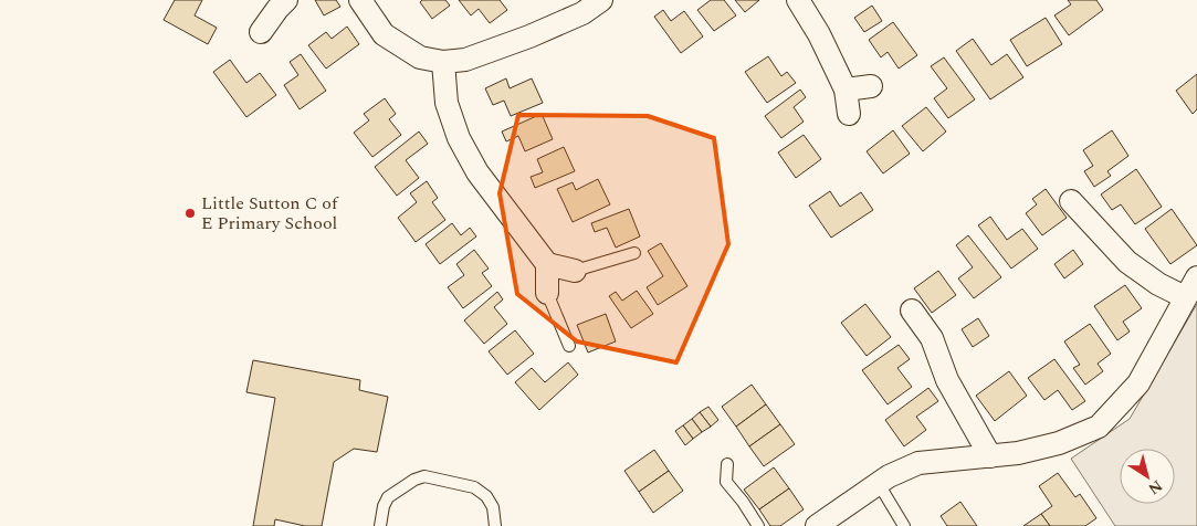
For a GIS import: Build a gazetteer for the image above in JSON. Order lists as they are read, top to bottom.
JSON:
{
  "places": ["Little Sutton C of E Primary School"],
  "north": "bottom right"
}
